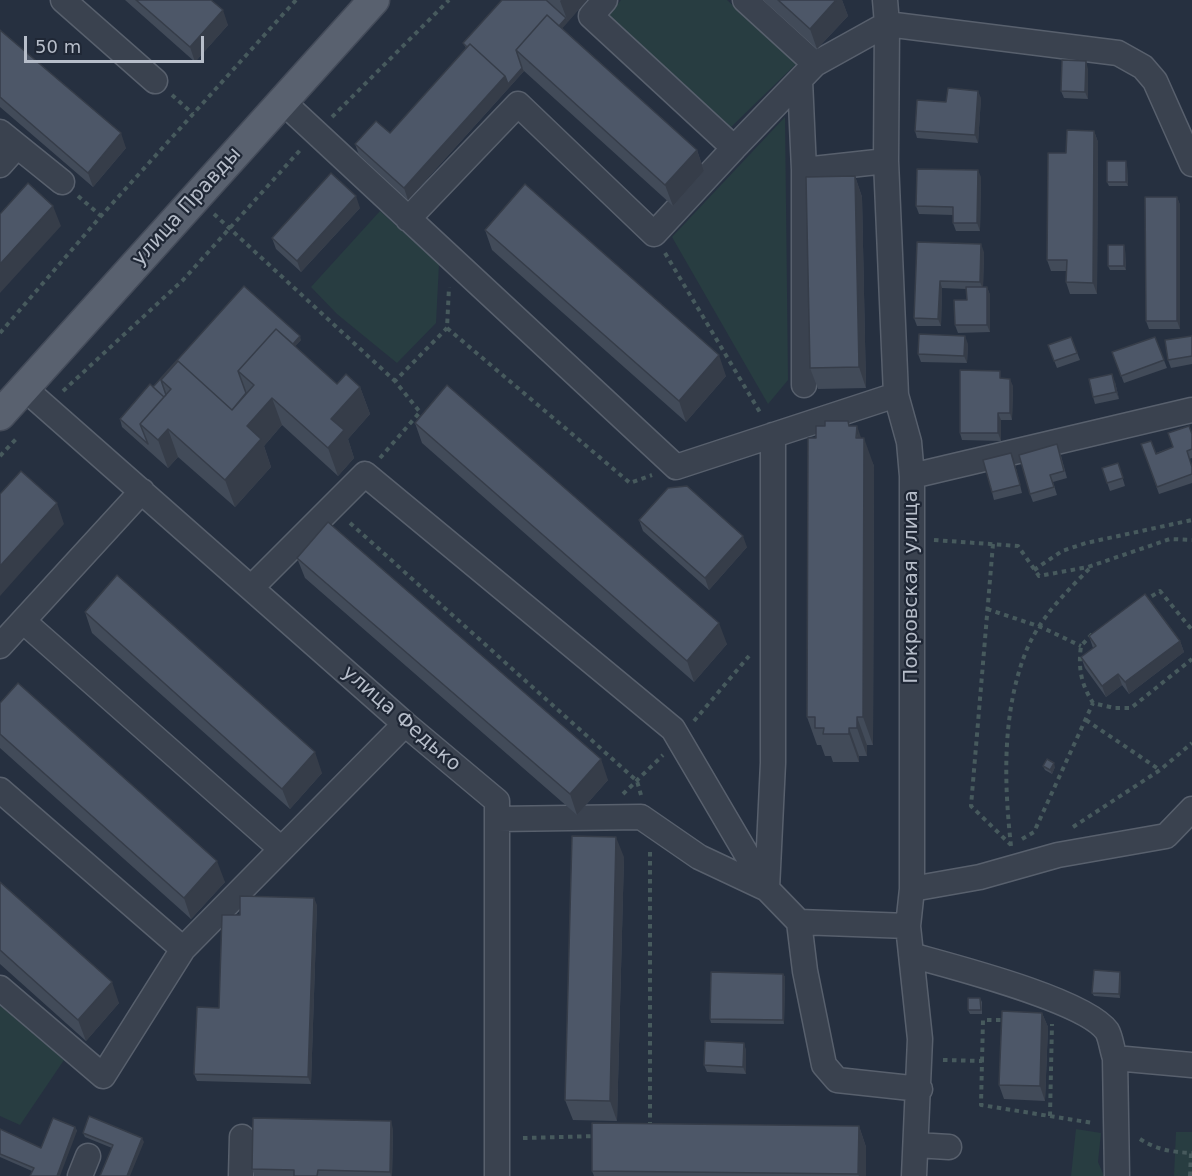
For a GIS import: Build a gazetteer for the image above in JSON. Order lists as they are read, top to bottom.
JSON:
{
  "streets": {
    "main road": ["улица Правды"],
    "street": ["Покровская улица", "улица Федько"]
  },
  "crossings": [
    ["улица Правды", "улица Федько"]
  ],
  "scale_bar": "50 m"
}
